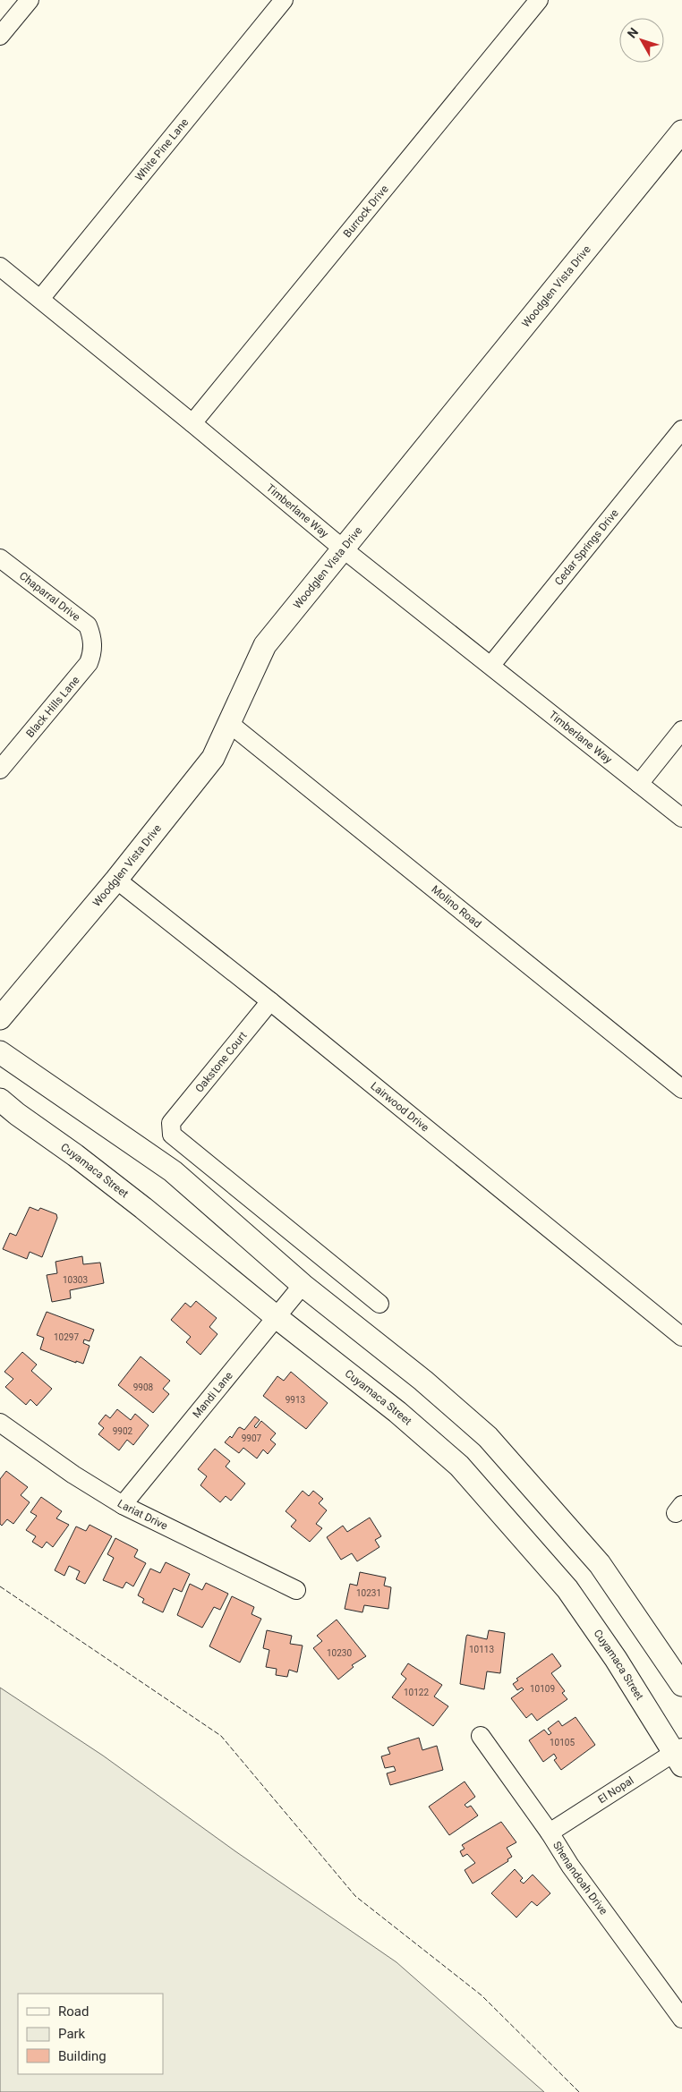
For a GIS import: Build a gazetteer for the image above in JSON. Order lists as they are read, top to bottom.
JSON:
{
  "streets": {
    "main road": ["Woodglen Vista Drive", "Cuyamaca Street"],
    "street": [
      "White Pine Lane",
      "Burrock Drive",
      "Timberlane Way",
      "Cedar Springs Drive",
      "Chaparral Drive",
      "Black Hills Lane",
      "Molino Road",
      "Oakstone Court",
      "Lairwood Drive",
      "Mandi Lane",
      "Lariat Drive",
      "El Nopal",
      "Shenandoah Drive"
    ]
  },
  "crossings": [
    ["White Pine Lane", "Timberlane Way"],
    ["Burrock Drive", "Timberlane Way"],
    ["Woodglen Vista Drive", "Timberlane Way"],
    ["Woodglen Vista Drive", "Molino Road"],
    ["Woodglen Vista Drive", "Lairwood Drive"],
    ["Timberlane Way", "Cedar Springs Drive"],
    ["Chaparral Drive", "Black Hills Lane"],
    ["Oakstone Court", "Lairwood Drive"],
    ["Cuyamaca Street", "Mandi Lane"],
    ["Cuyamaca Street", "El Nopal"],
    ["Mandi Lane", "Lariat Drive"],
    ["El Nopal", "Shenandoah Drive"]
  ],
  "house_numbers": [
    "10303",
    "10297",
    "9908",
    "9913",
    "9902",
    "9907",
    "10231",
    "10113",
    "10230",
    "10109",
    "10122",
    "10105"
  ],
  "legend": ["Road", "Park", "Building"],
  "north": "top left"
}
